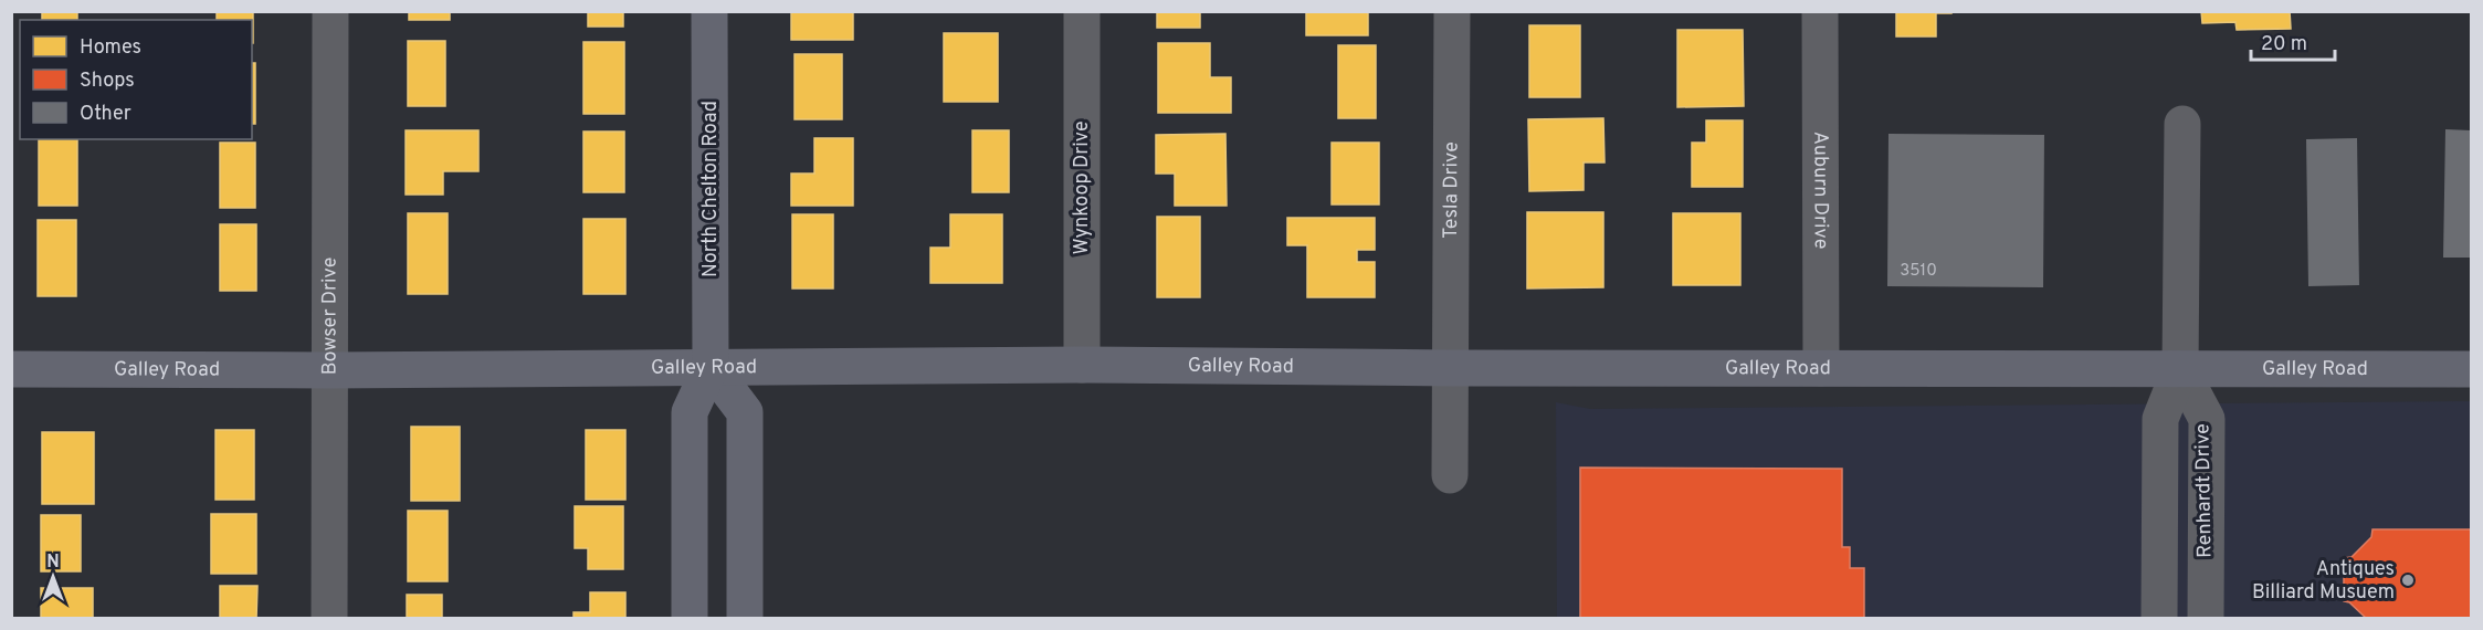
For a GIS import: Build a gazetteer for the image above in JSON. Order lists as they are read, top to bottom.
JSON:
{
  "streets": {
    "main road": ["North Chelton Road", "Galley Road"],
    "street": [
      "Wynkoop Drive",
      "Tesla Drive",
      "Auburn Drive",
      "Bowser Drive",
      "Renhardt Drive"
    ]
  },
  "crossings": [
    ["Wynkoop Drive", "Galley Road"],
    ["North Chelton Road", "Galley Road"],
    ["Tesla Drive", "Galley Road"],
    ["Auburn Drive", "Galley Road"],
    ["Bowser Drive", "Galley Road"],
    ["Galley Road", "Renhardt Drive"]
  ],
  "places": ["Antiques Billiard Musuem"],
  "house_numbers": ["3510"],
  "legend": ["Homes", "Shops", "Other"],
  "scale_bar": "20 m",
  "north": "top"
}
